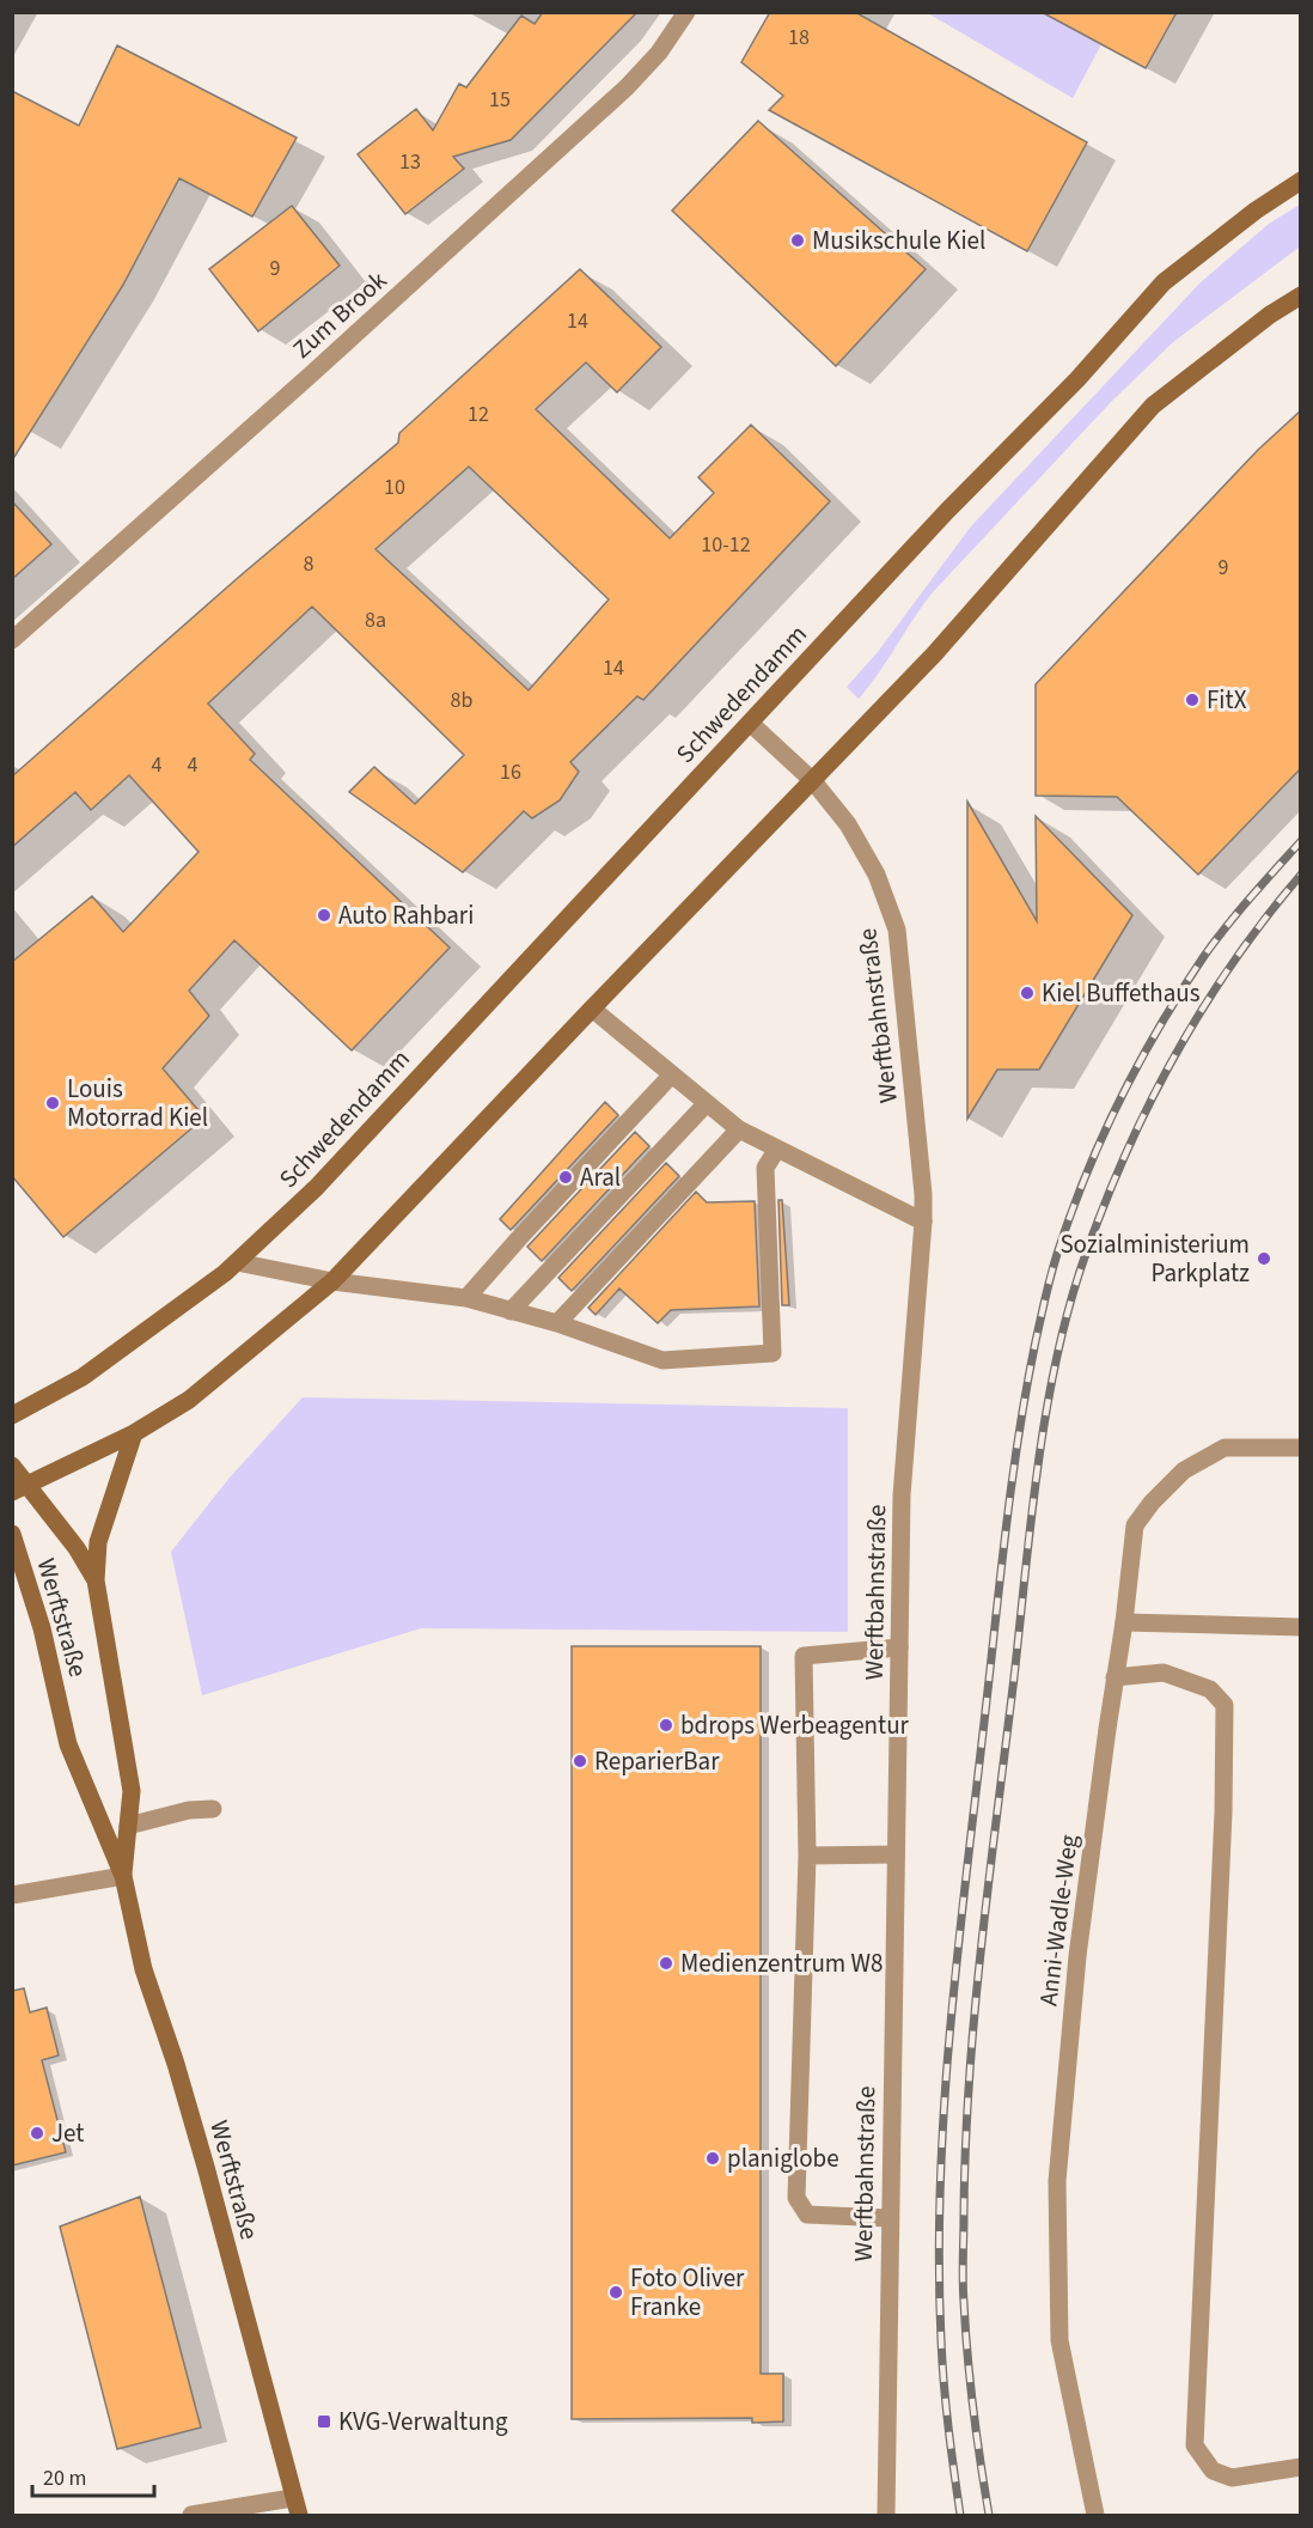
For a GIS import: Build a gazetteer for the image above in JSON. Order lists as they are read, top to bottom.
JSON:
{
  "streets": {
    "main road": ["Schwedendamm", "Werftstraße"],
    "street": ["Zum Brook", "Werftbahnstraße", "Anni-Wadle-Weg"]
  },
  "crossings": [
    ["Schwedendamm", "Werftbahnstraße"]
  ],
  "places": {
    "other": [
      "Musikschule Kiel",
      "FitX",
      "Auto Rahbari",
      "Kiel Buffethaus",
      "Louis Motorrad Kiel",
      "Aral",
      "Sozialministerium Parkplatz",
      "bdrops Werbeagentur",
      "ReparierBar",
      "Medienzentrum W8",
      "Jet",
      "planiglobe",
      "Foto Oliver Franke"
    ],
    "transit": ["KVG-Verwaltung"]
  },
  "house_numbers": [
    "18",
    "15",
    "13",
    "9",
    "14",
    "12",
    "10",
    "10-12",
    "8",
    "9",
    "8a",
    "14",
    "8b",
    "4",
    "4",
    "16"
  ],
  "scale_bar": "20 m"
}
